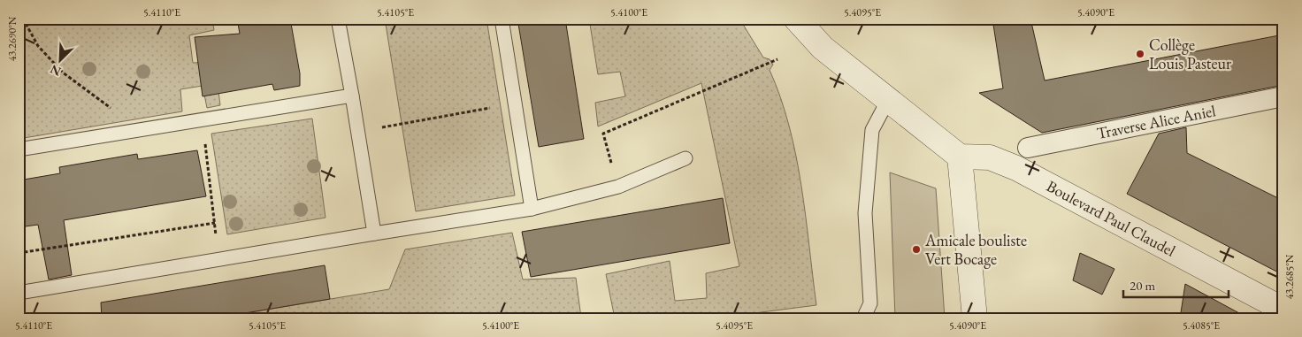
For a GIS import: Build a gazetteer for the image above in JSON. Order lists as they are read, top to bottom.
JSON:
{
  "streets": {
    "street": ["Traverse Alice Aniel", "Boulevard Paul Claudel"]
  },
  "places": ["Collège Louis Pasteur", "Amicale bouliste Vert Bocage"],
  "scale_bar": "20 m",
  "north": "bottom left",
  "coordinates": [
    "5.4110°E",
    "5.4105°E",
    "5.4100°E",
    "5.4095°E",
    "5.4090°E",
    "43.2690°N",
    "43.2685°N",
    "5.4085°E"
  ]
}
